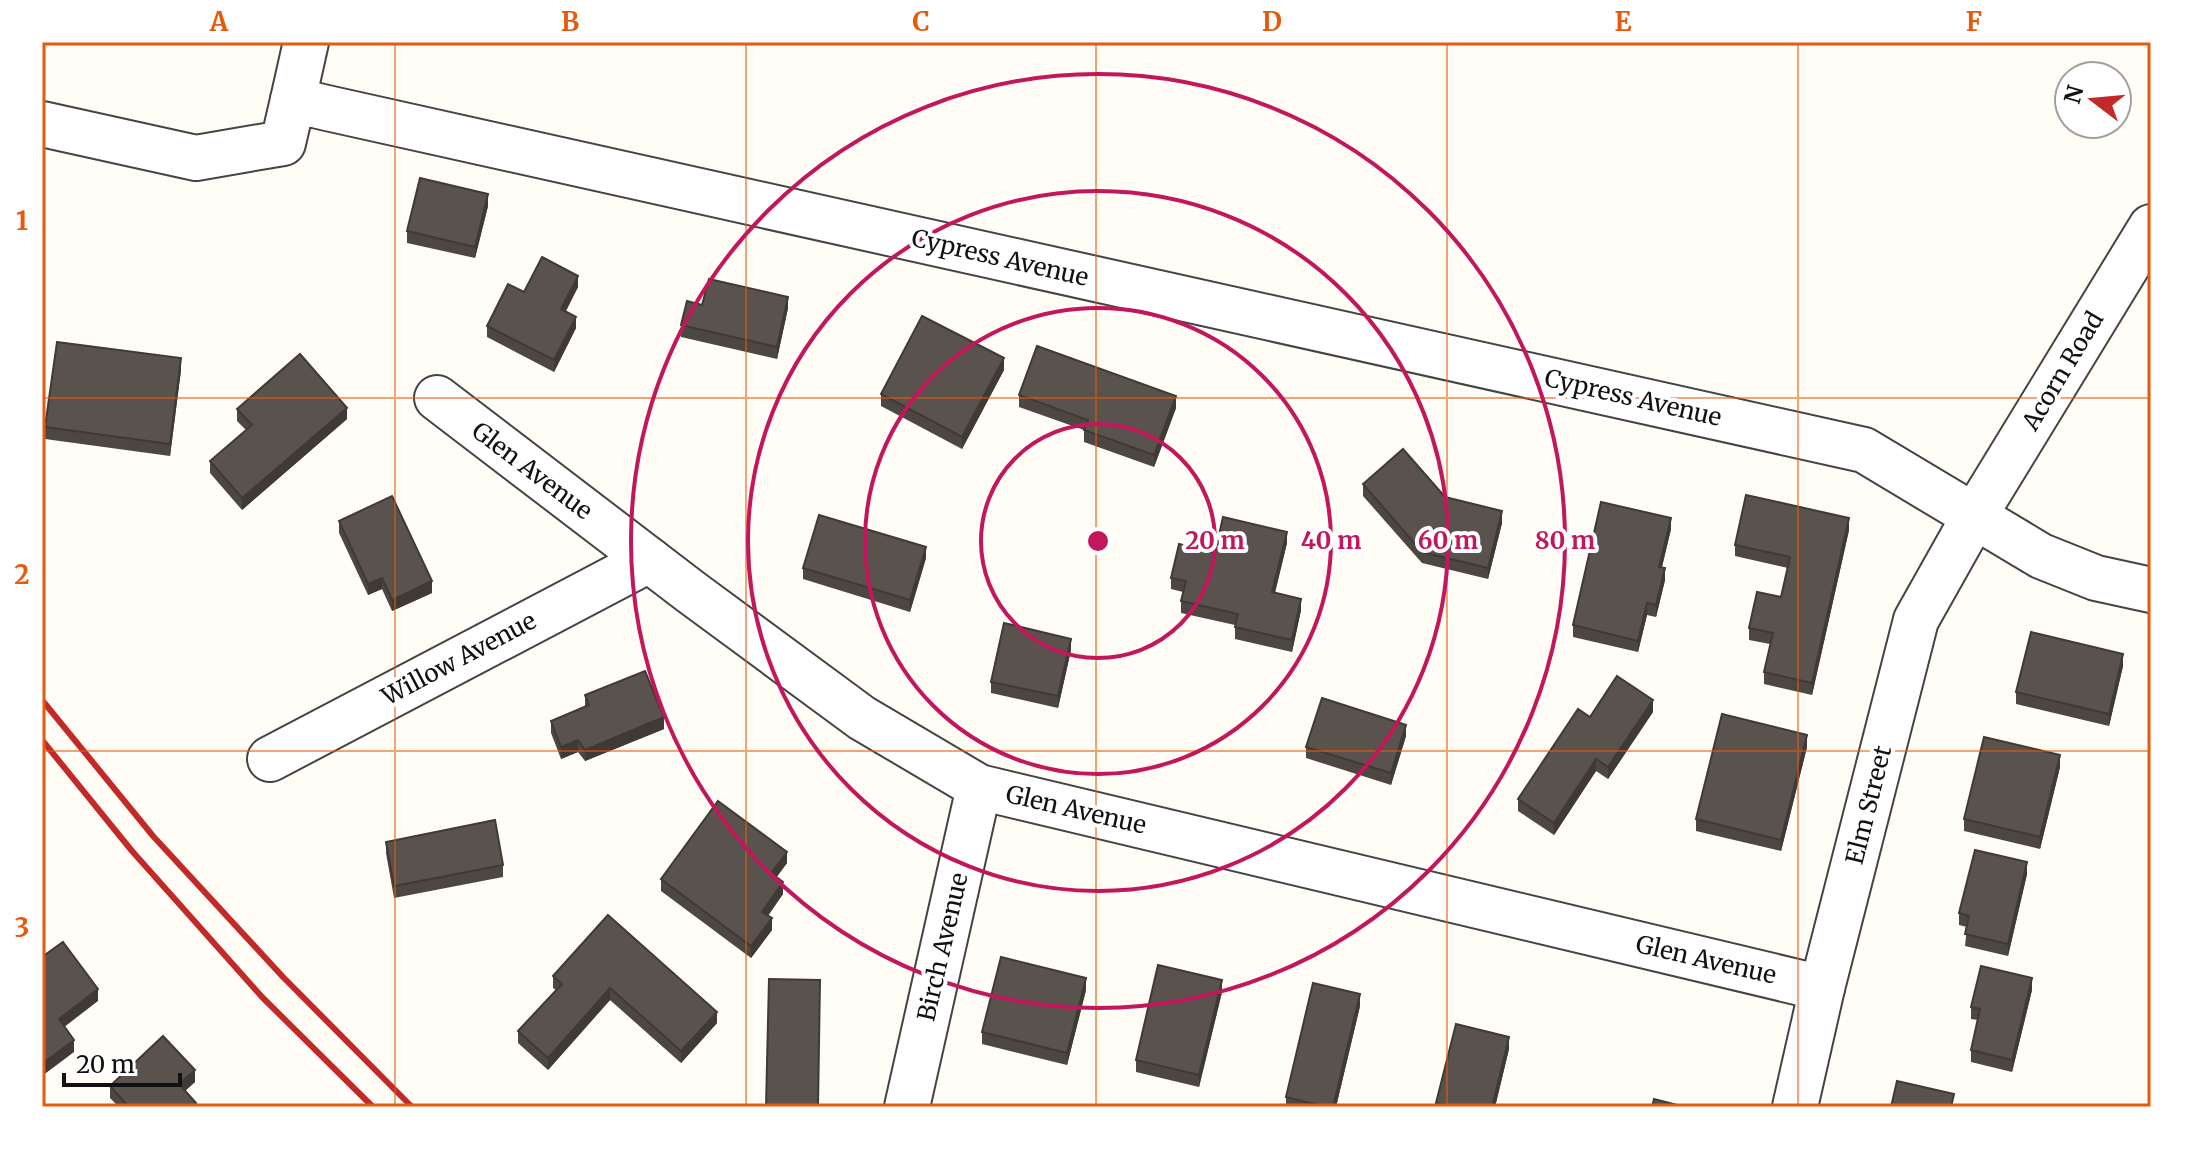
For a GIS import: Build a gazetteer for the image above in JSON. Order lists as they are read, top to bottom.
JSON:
{
  "streets": {
    "street": [
      "Cypress Avenue",
      "Acorn Road",
      "Glen Avenue",
      "Willow Avenue",
      "Elm Street",
      "Birch Avenue"
    ]
  },
  "crossings": [
    ["Cypress Avenue", "Acorn Road"],
    ["Cypress Avenue", "Elm Street"],
    ["Acorn Road", "Elm Street"],
    ["Glen Avenue", "Willow Avenue"],
    ["Glen Avenue", "Elm Street"],
    ["Glen Avenue", "Birch Avenue"]
  ],
  "scale_bar": "20 m",
  "north": "left",
  "grid": {
    "columns": [
      "A",
      "B",
      "C",
      "D",
      "E",
      "F"
    ],
    "rows": ["1", "2", "3"]
  },
  "rings": [
    "20 m",
    "40 m",
    "60 m",
    "80 m"
  ]
}
